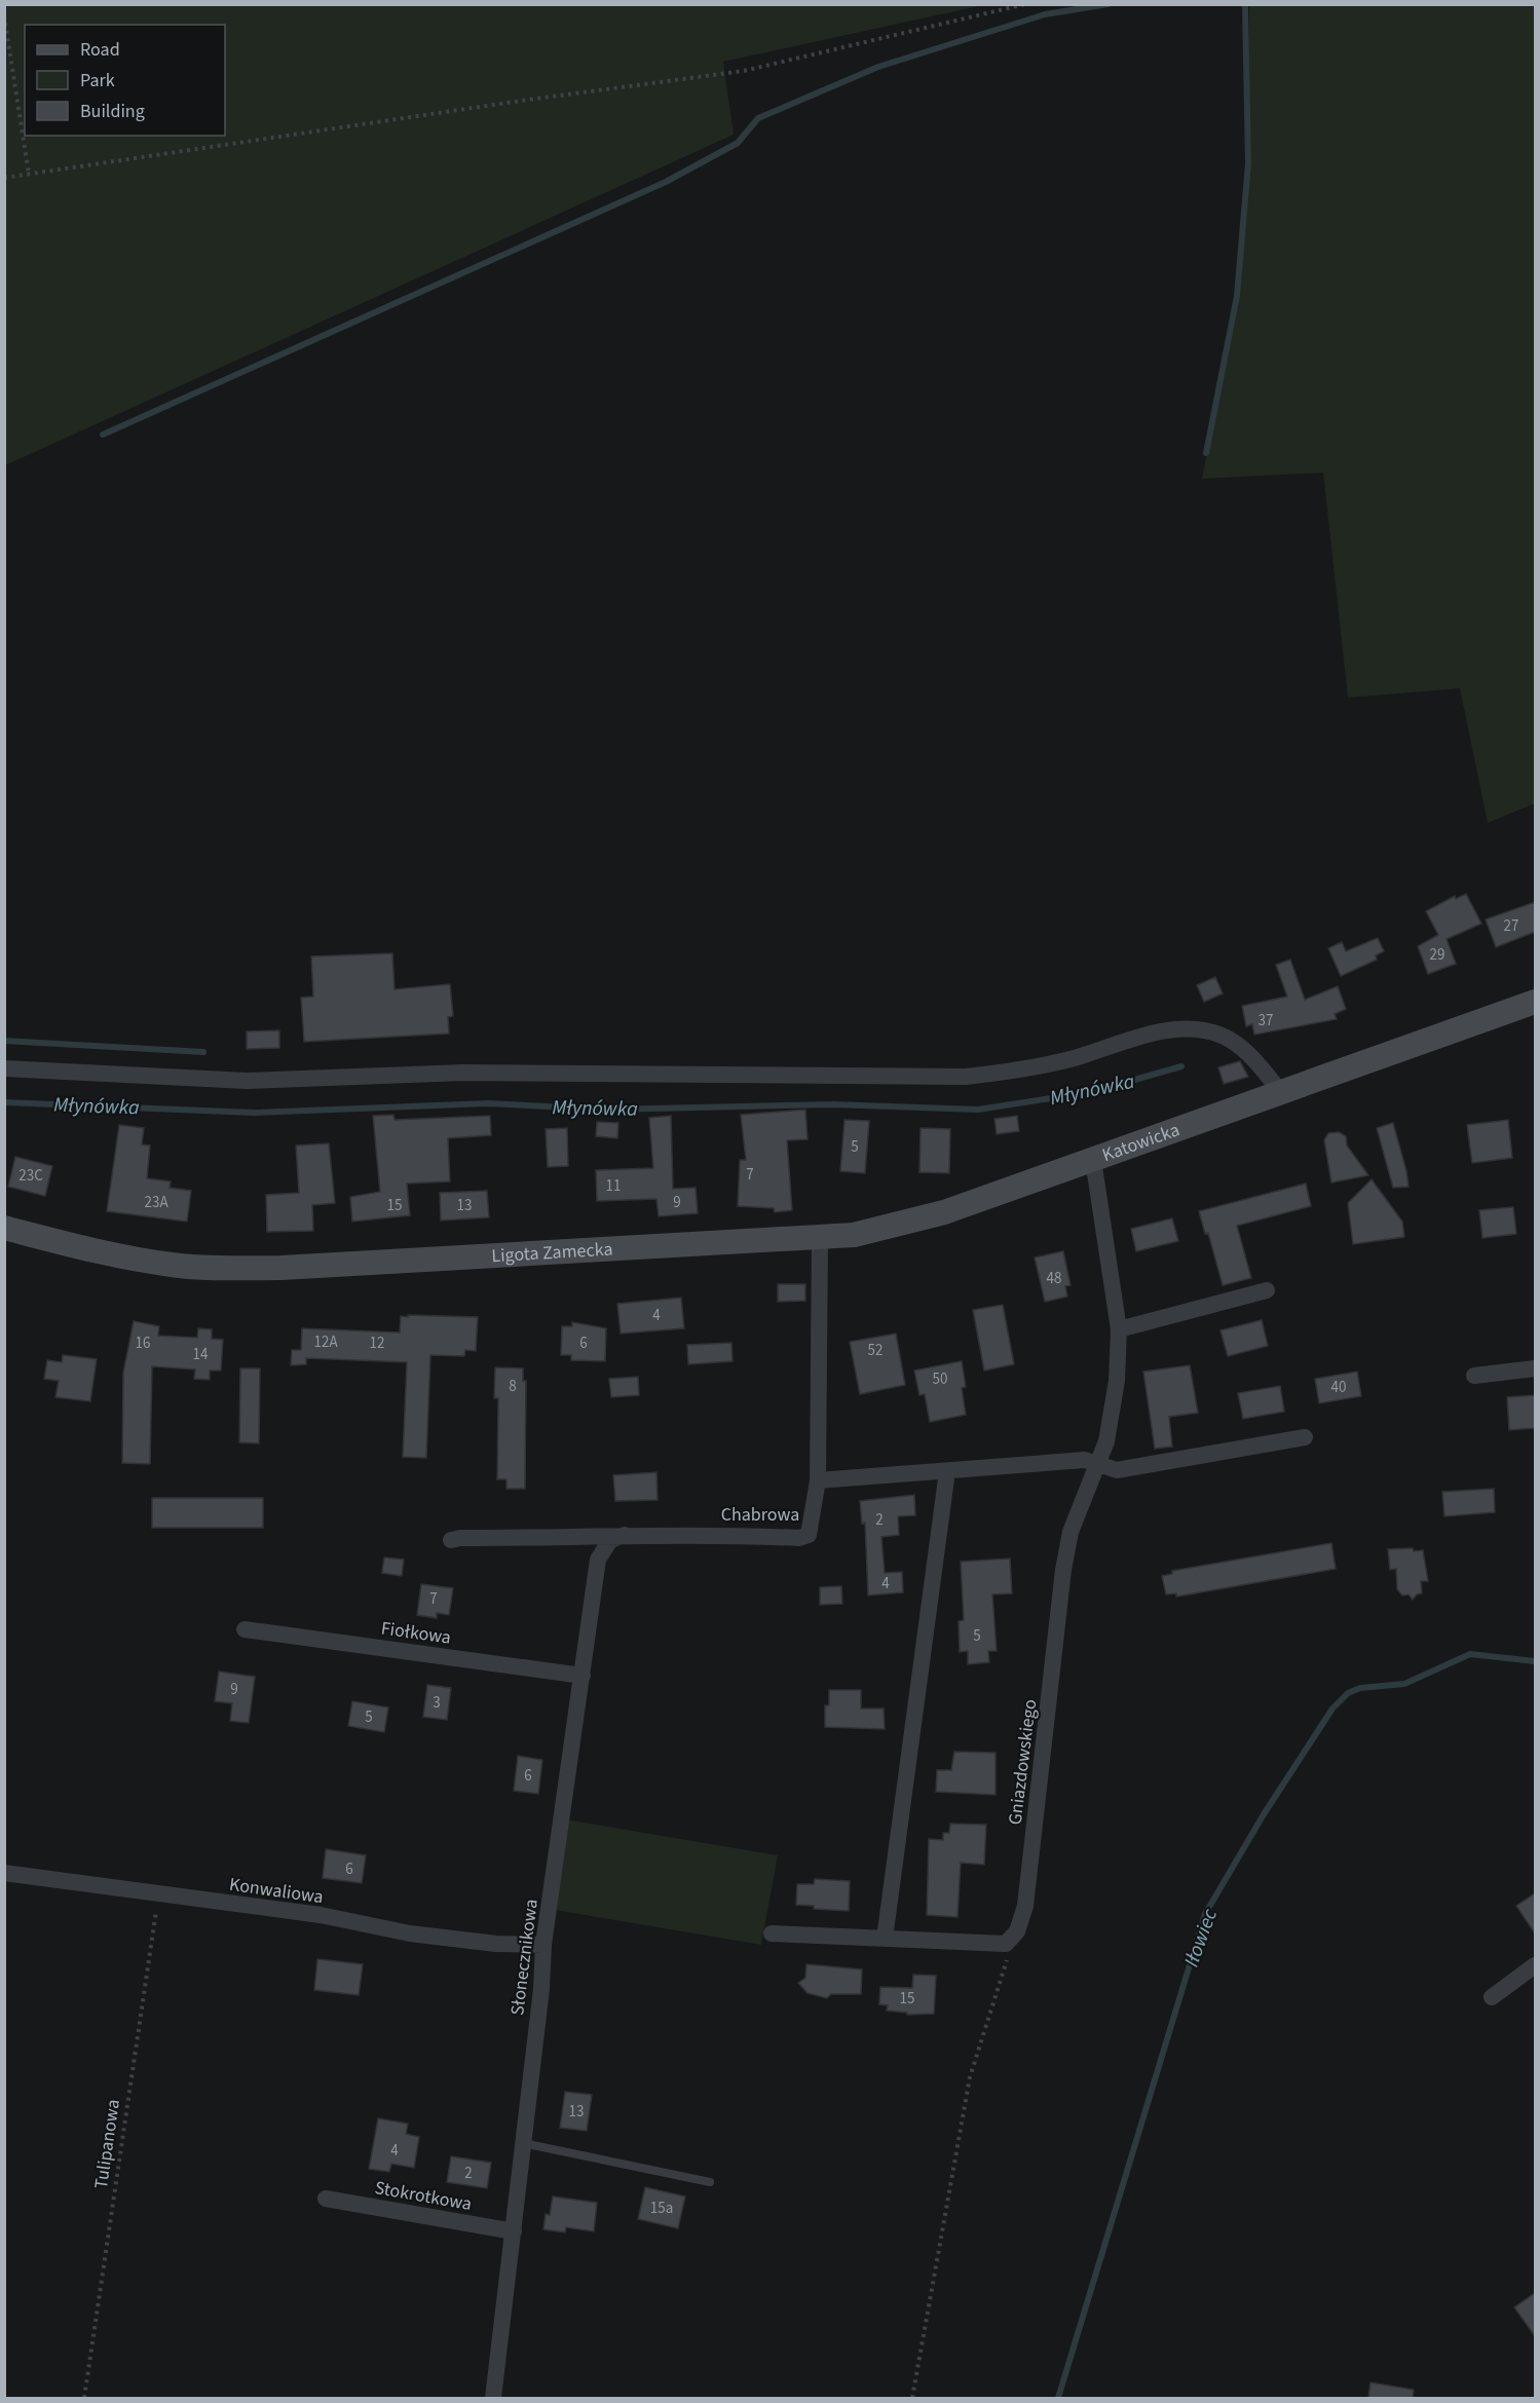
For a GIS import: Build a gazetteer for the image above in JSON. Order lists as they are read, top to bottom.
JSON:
{
  "streets": {
    "main road": ["Katowicka", "Ligota Zamecka"],
    "street": [
      "Chabrowa",
      "Fiołkowa",
      "Gniazdowskiego",
      "Konwaliowa",
      "Słonecznikowa",
      "Stokrotkowa"
    ],
    "path": ["Tulipanowa"]
  },
  "crossings": [
    ["Katowicka", "Ligota Zamecka"],
    ["Katowicka", "Gniazdowskiego"],
    ["Ligota Zamecka", "Chabrowa"],
    ["Chabrowa", "Słonecznikowa"],
    ["Fiołkowa", "Słonecznikowa"],
    ["Konwaliowa", "Słonecznikowa"],
    ["Konwaliowa", "Tulipanowa"],
    ["Słonecznikowa", "Stokrotkowa"]
  ],
  "water": ["Młynówka", "Iłowiec"],
  "house_numbers": [
    "27",
    "29",
    "37",
    "5",
    "7",
    "23C",
    "11",
    "23A",
    "9",
    "15",
    "13",
    "48",
    "4",
    "12A",
    "16",
    "12",
    "6",
    "52",
    "14",
    "50",
    "8",
    "40",
    "2",
    "4",
    "7",
    "5",
    "9",
    "3",
    "5",
    "6",
    "6",
    "15",
    "13",
    "4",
    "2",
    "15a"
  ],
  "legend": ["Road", "Park", "Building"]
}
